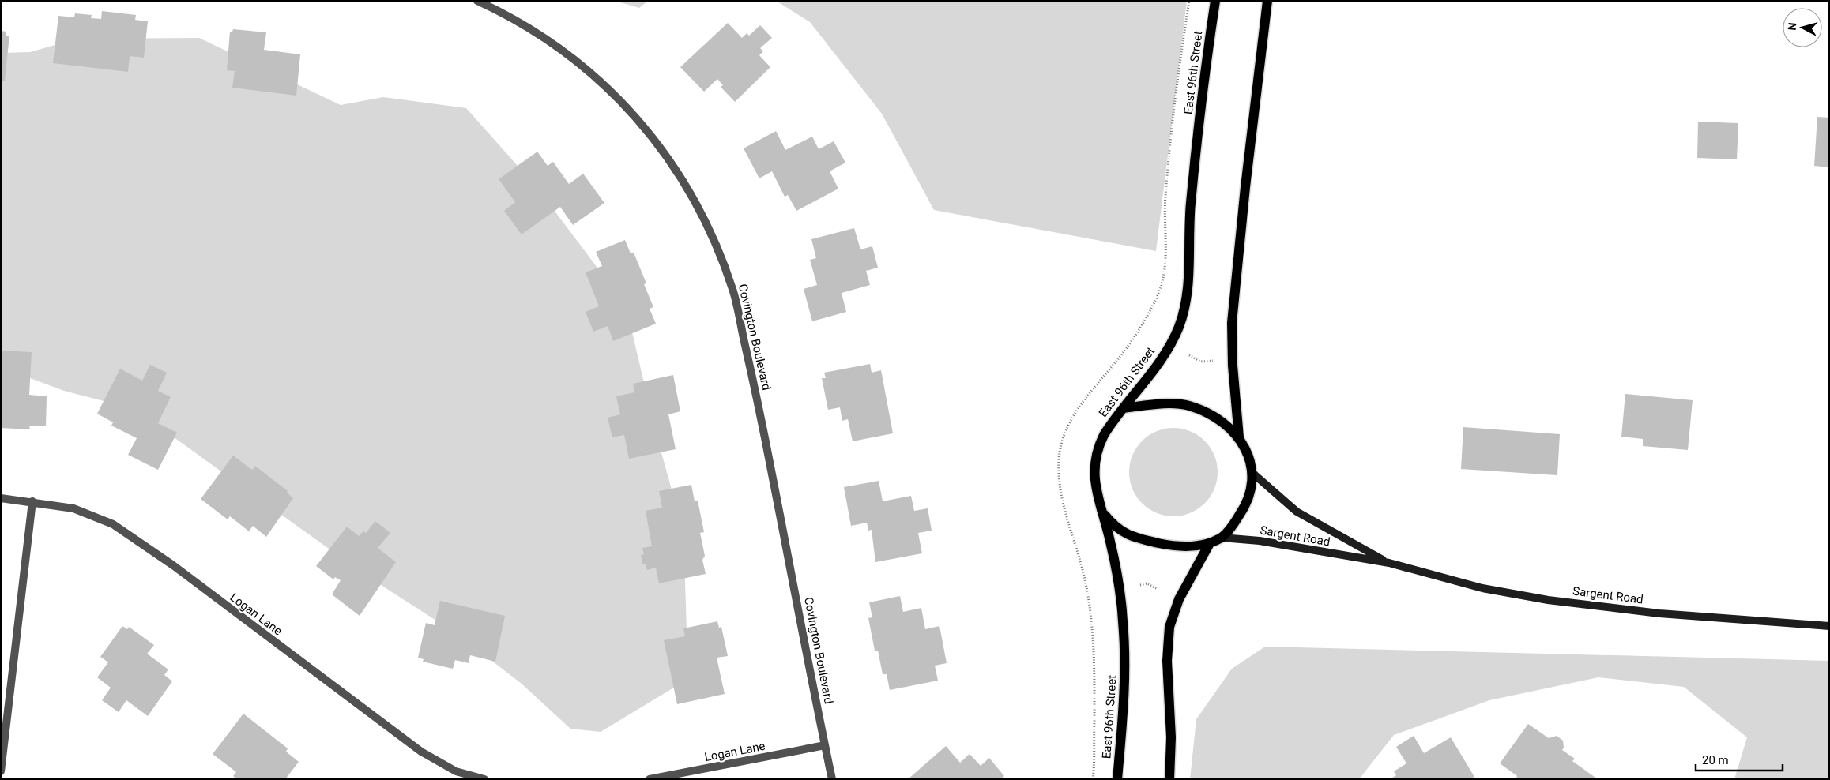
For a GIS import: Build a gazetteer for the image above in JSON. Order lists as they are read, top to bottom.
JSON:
{
  "streets": {
    "main road": ["East 96th Street"],
    "street": ["Covington Boulevard", "Sargent Road", "Logan Lane"]
  },
  "crossings": [
    ["Covington Boulevard", "Logan Lane"]
  ],
  "scale_bar": "20 m",
  "north": "left"
}
